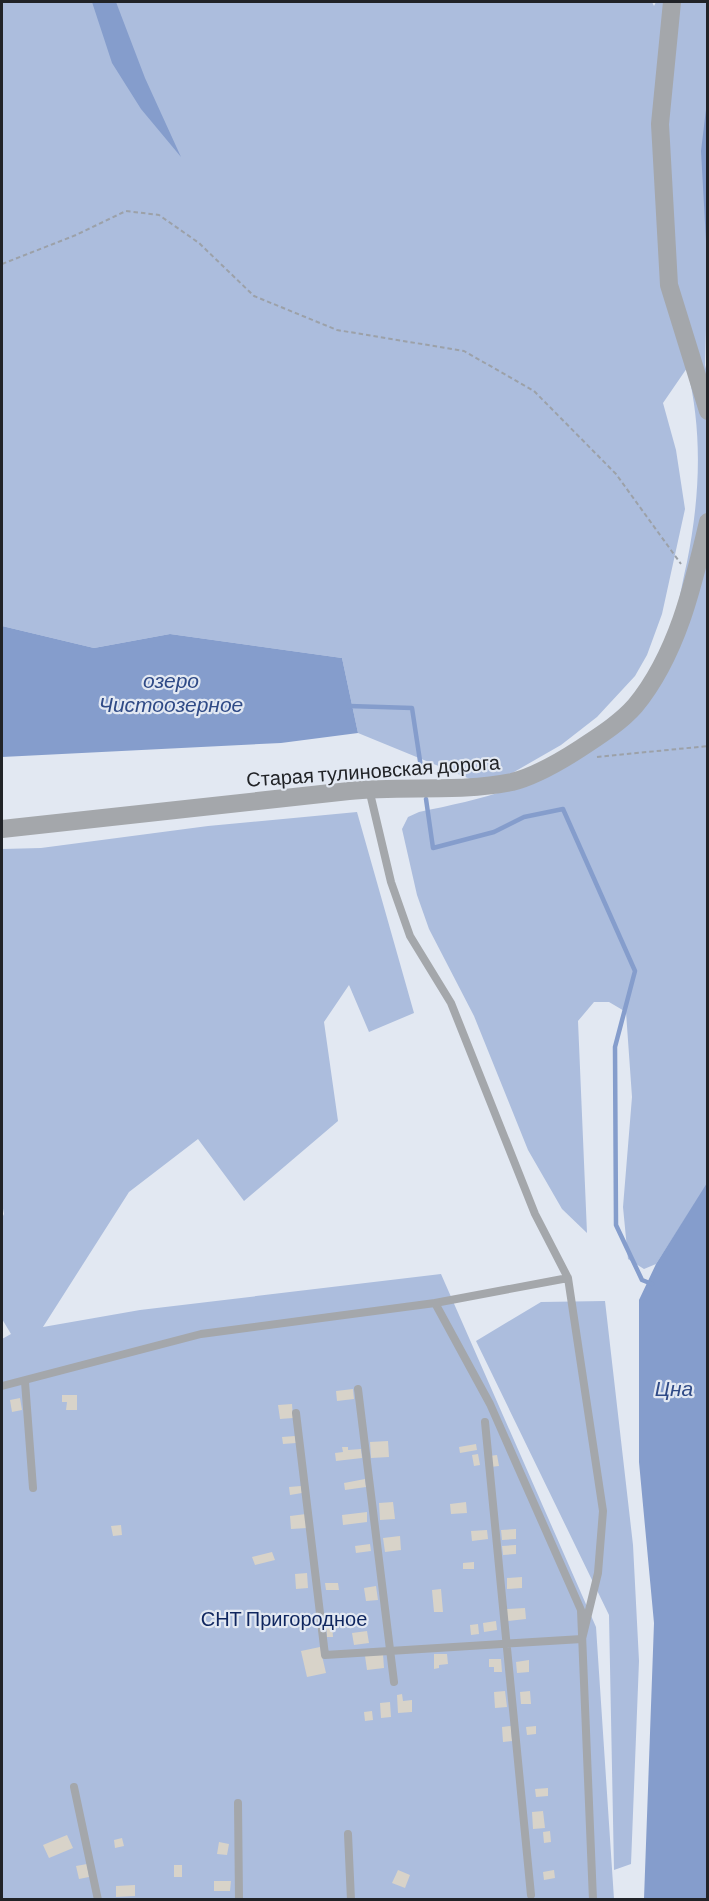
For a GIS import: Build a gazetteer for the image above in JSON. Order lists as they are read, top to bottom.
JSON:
{
  "streets": {
    "street": ["Старая тулиновская дорога"]
  },
  "water": ["озеро Чистоозерное", "Цна"],
  "parks": ["СНТ Пригородное"]
}
